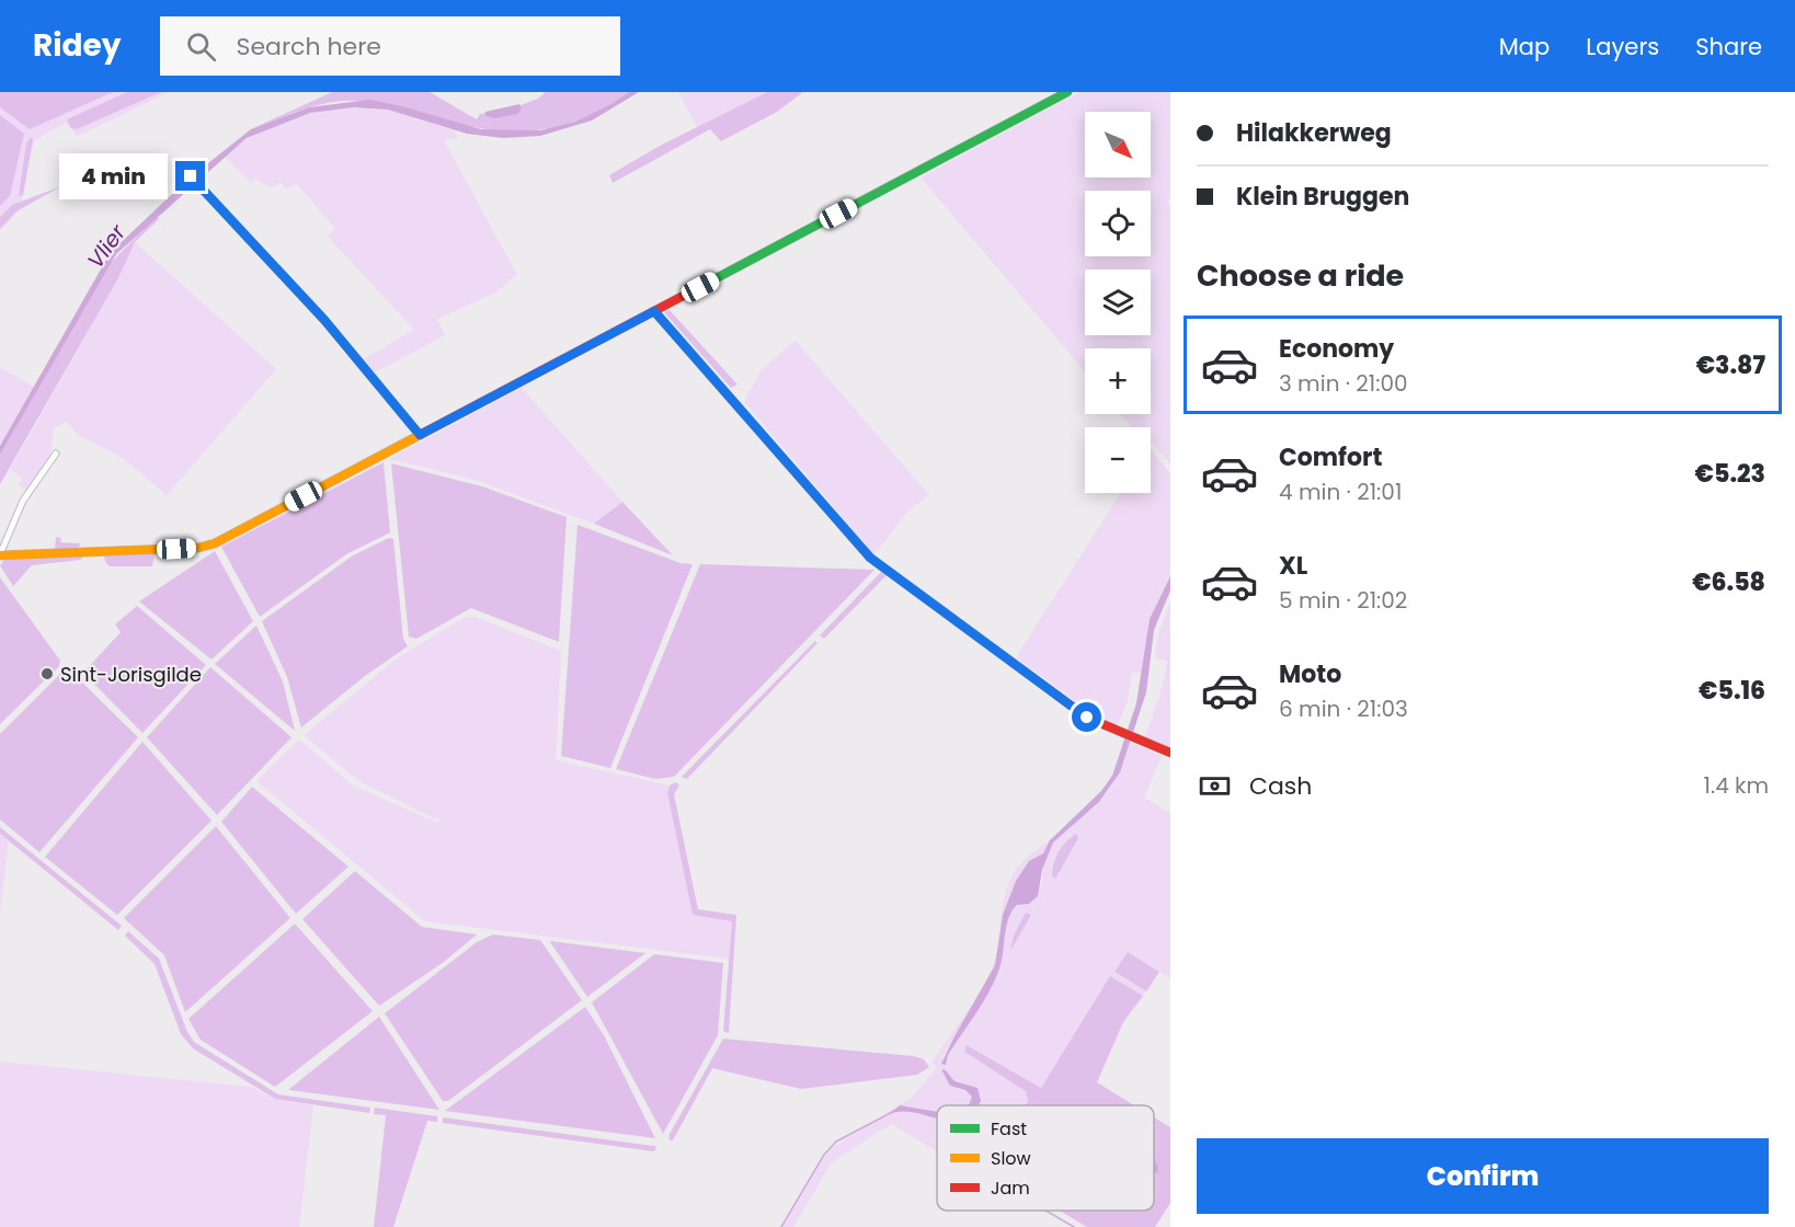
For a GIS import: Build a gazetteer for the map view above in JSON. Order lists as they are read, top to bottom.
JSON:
{
  "water": ["Vlier"],
  "places": ["Sint-Jorisgilde"],
  "legend": ["Fast", "Slow", "Jam"],
  "north": "bottom right",
  "page": {
    "header": "Ridey",
    "search": "Search here",
    "nav": ["Map", "Layers", "Share"],
    "banner": ["Hilakkerweg", "Klein Bruggen"],
    "map_buttons": ["+", "−"],
    "bubble": "4 min",
    "heading": "Choose a ride",
    "list": [
      {
        "name": "Economy",
        "note": "3 min · 21:00",
        "value": "€3.87"
      },
      {
        "name": "Comfort",
        "note": "4 min · 21:01",
        "value": "€5.23"
      },
      {
        "name": "XL",
        "note": "5 min · 21:02",
        "value": "€6.58"
      },
      {
        "name": "Moto",
        "note": "6 min · 21:03",
        "value": "€5.16"
      }
    ],
    "pay": ["Cash", "1.4 km"],
    "buttons": "Confirm"
  }
}
